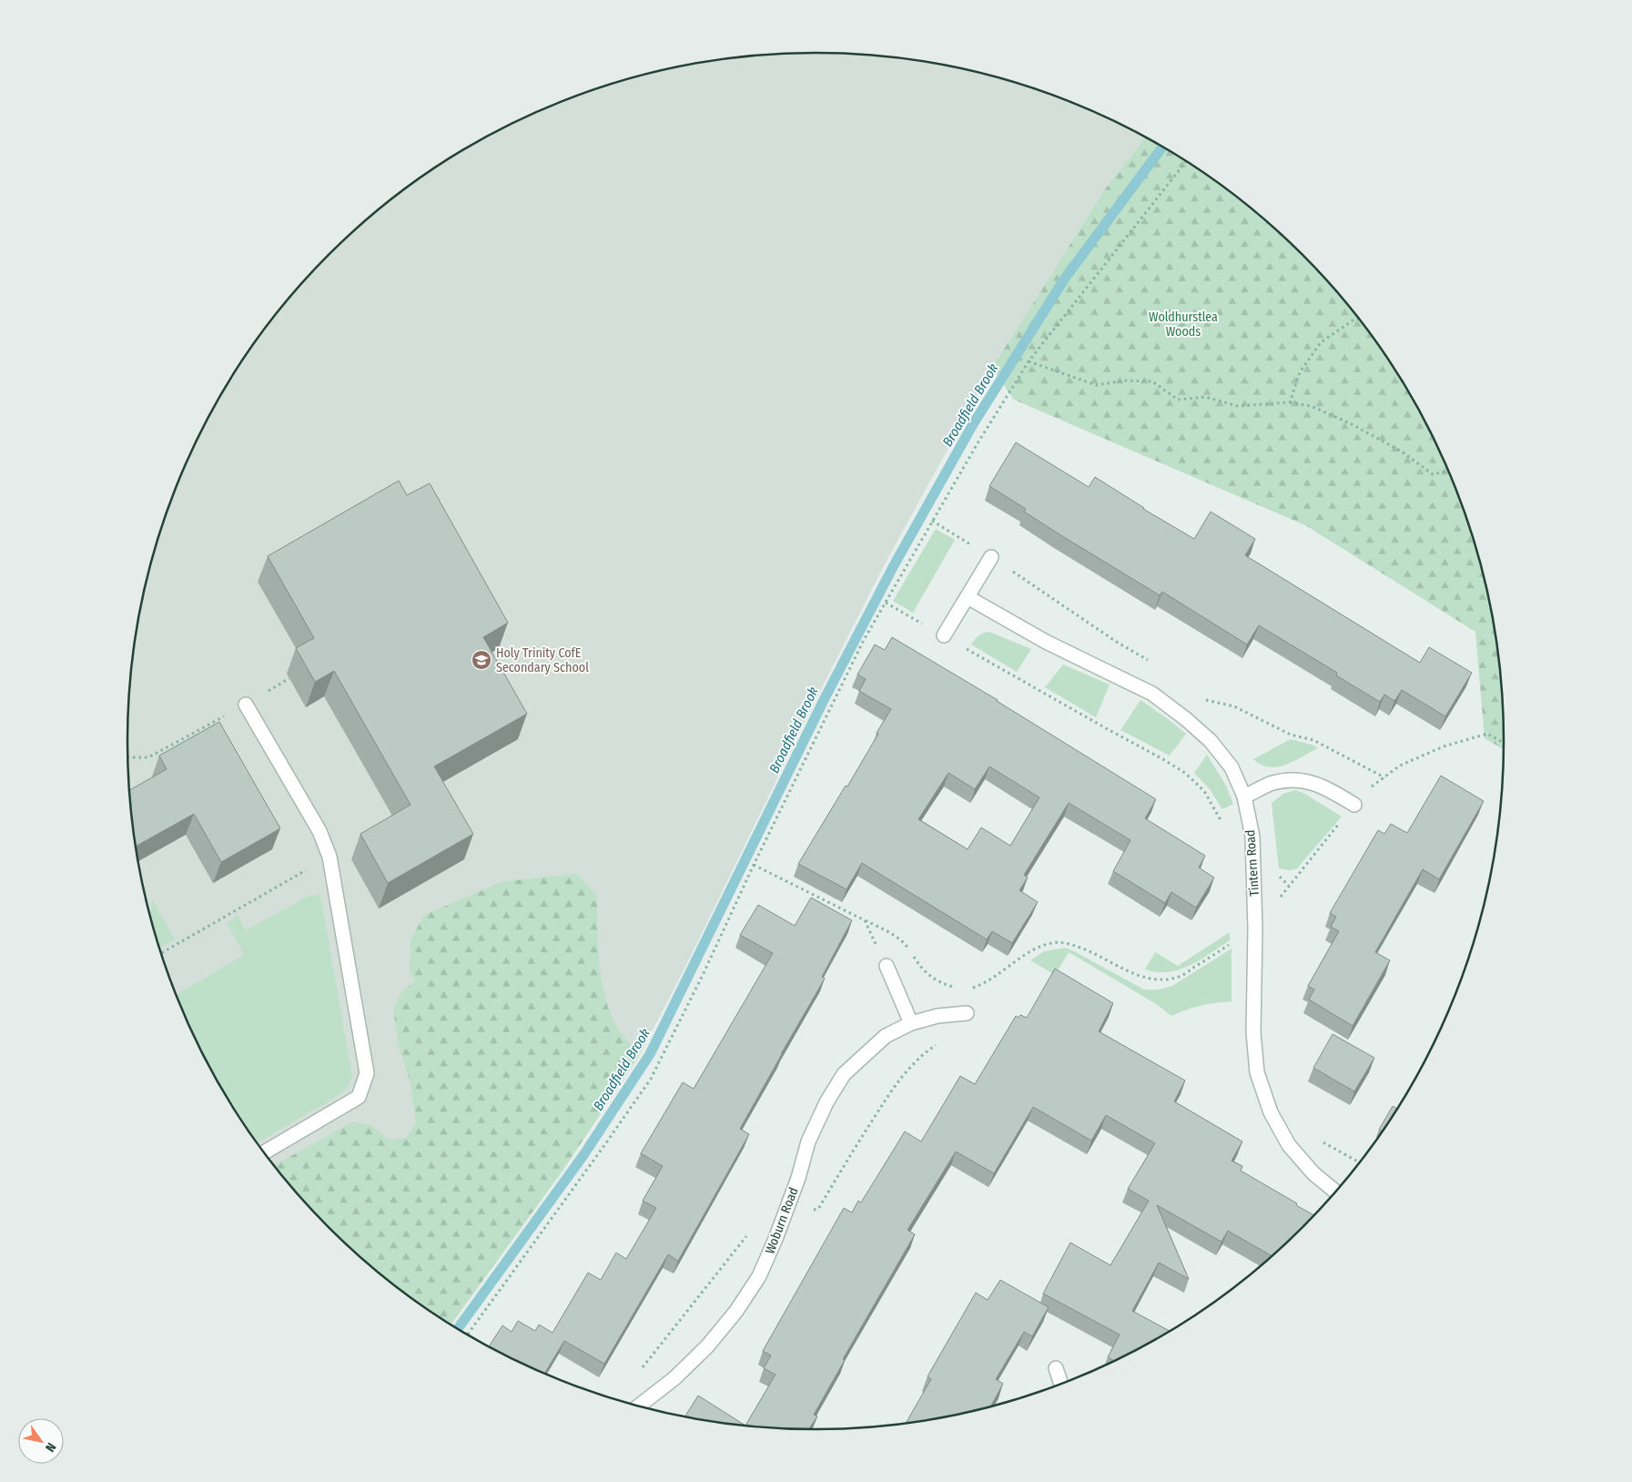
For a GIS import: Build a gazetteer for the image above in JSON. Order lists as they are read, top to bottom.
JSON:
{
  "streets": {
    "street": ["Tintern Road", "Woburn Road"]
  },
  "water": ["Broadfield Brook"],
  "parks": ["Woldhurstlea Woods"],
  "places": {
    "school or university": ["Holy Trinity CofE Secondary School"]
  },
  "north": "bottom right"
}
